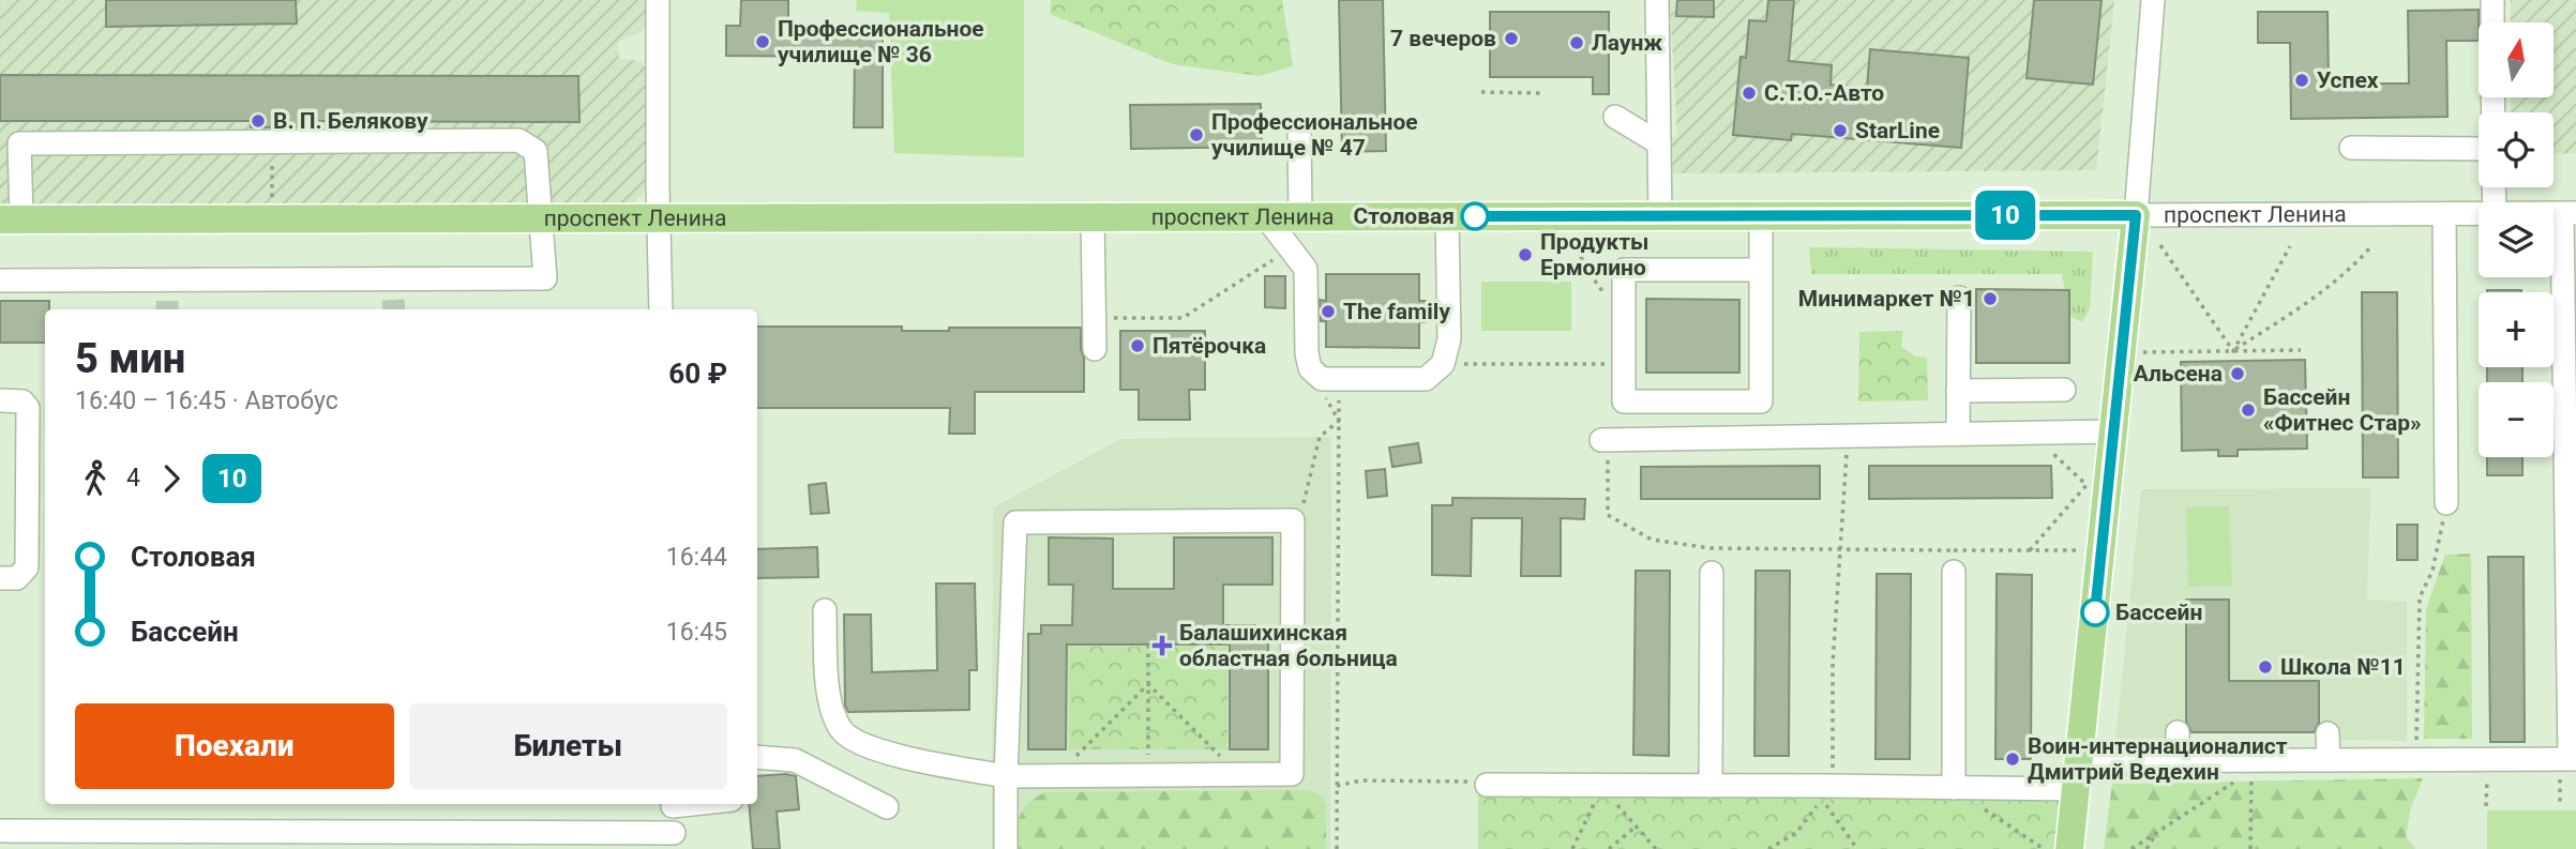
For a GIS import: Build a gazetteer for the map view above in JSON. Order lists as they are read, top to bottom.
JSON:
{
  "streets": {
    "main road": ["проспект Ленина"]
  },
  "places": {
    "other": [
      "7 вечеров",
      "Профессиональное училище № 36",
      "Лаунж",
      "Успех",
      "С.Т.О.-Авто",
      "В. П. Белякову",
      "StarLine",
      "Профессиональное училище № 47",
      "Столовая",
      "Продукты Ермолино",
      "Минимаркет №1",
      "The family",
      "Пятёрочка",
      "Альсена",
      "Бассейн «Фитнес Стар»",
      "Бассейн",
      "Школа №11",
      "Воин-интернационалист Дмитрий Ведехин"
    ],
    "health": ["Балашихинская областная больница"]
  },
  "lines": ["bus line 10"],
  "north": "top",
  "page": {
    "on_map": "10",
    "map_buttons": ["+", "−"],
    "heading": ["5 мин", "16:40 – 16:45 · Автобус", "60 ₽"],
    "legs": ["4", "10"],
    "list": [
      {
        "name": "Столовая",
        "value": "16:44"
      },
      {
        "name": "Бассейн",
        "value": "16:45"
      }
    ],
    "buttons": ["Поехали", "Билеты"]
  }
}
